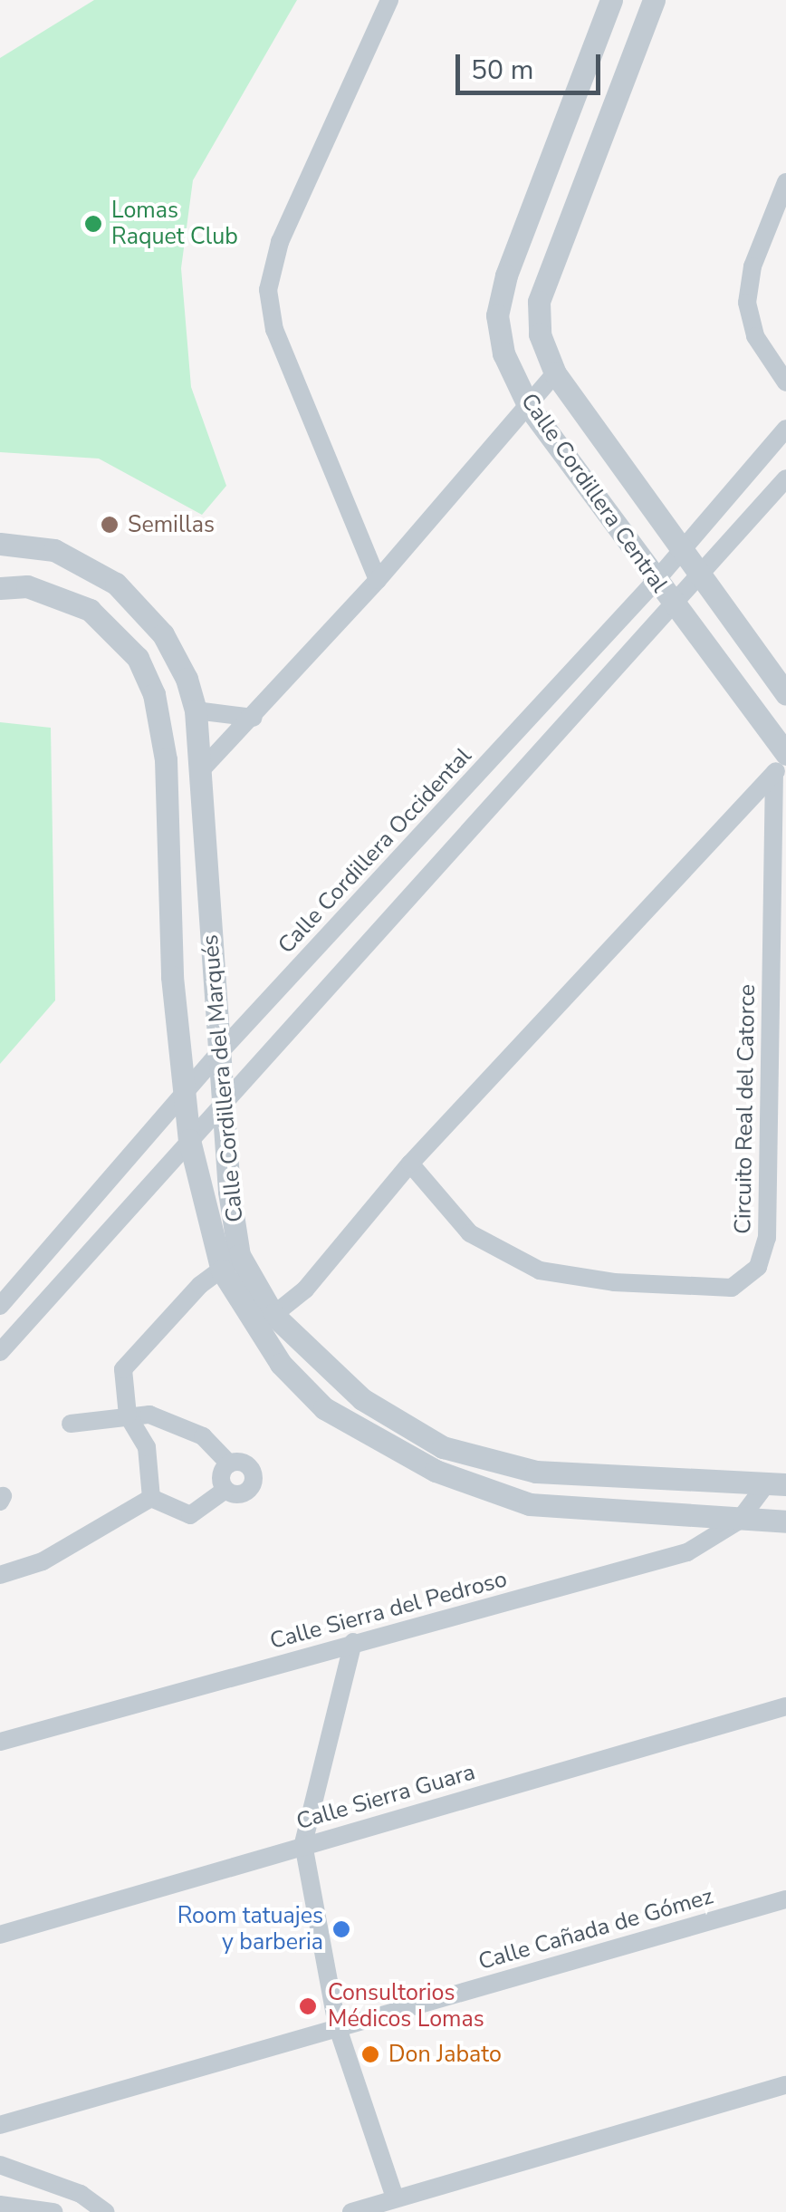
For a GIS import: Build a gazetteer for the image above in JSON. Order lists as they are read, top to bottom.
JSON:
{
  "streets": {
    "street": [
      "Calle Cordillera Central",
      "Calle Cordillera Occidental",
      "Calle Cordillera del Marqués",
      "Circuito Real del Catorce",
      "Calle Sierra del Pedroso",
      "Calle Sierra Guara",
      "Calle Cañada de Gómez"
    ]
  },
  "crossings": [
    ["Calle Cordillera Central", "Calle Cordillera Occidental"],
    ["Calle Cordillera Central", "Circuito Real del Catorce"],
    ["Calle Cordillera Occidental", "Calle Cordillera del Marqués"],
    ["Calle Cordillera del Marqués", "Calle Sierra del Pedroso"]
  ],
  "places": [
    "Lomas Raquet Club",
    "Semillas",
    "Room tatuajes y barberia",
    "Consultorios Médicos Lomas",
    "Don Jabato"
  ],
  "scale_bar": "50 m"
}
